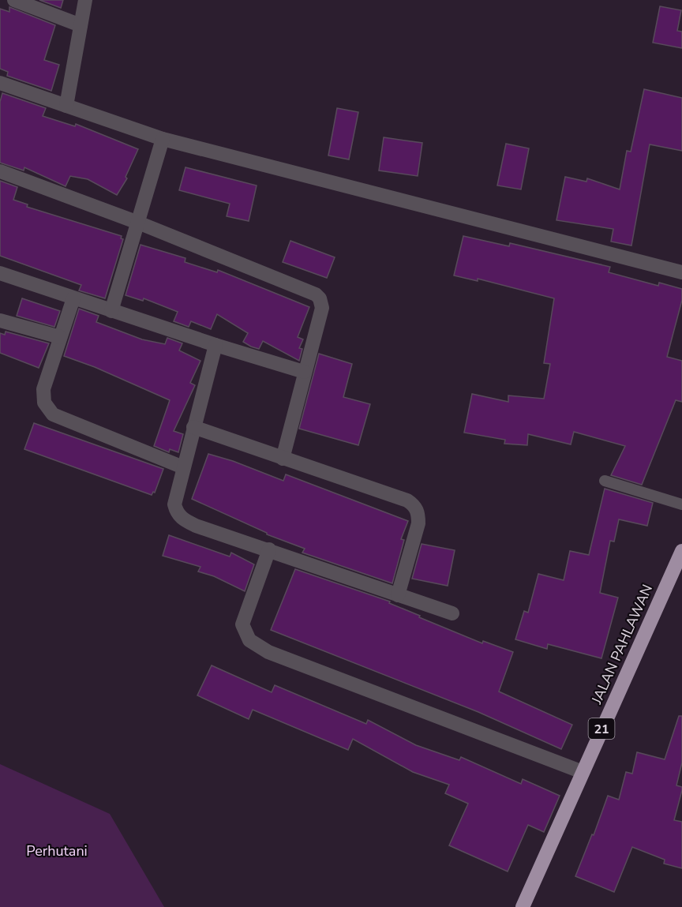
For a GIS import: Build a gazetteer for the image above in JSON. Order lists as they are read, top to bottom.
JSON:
{
  "streets": {
    "highway": ["JALAN PAHLAWAN", "21"]
  },
  "parks": ["Perhutani"]
}
